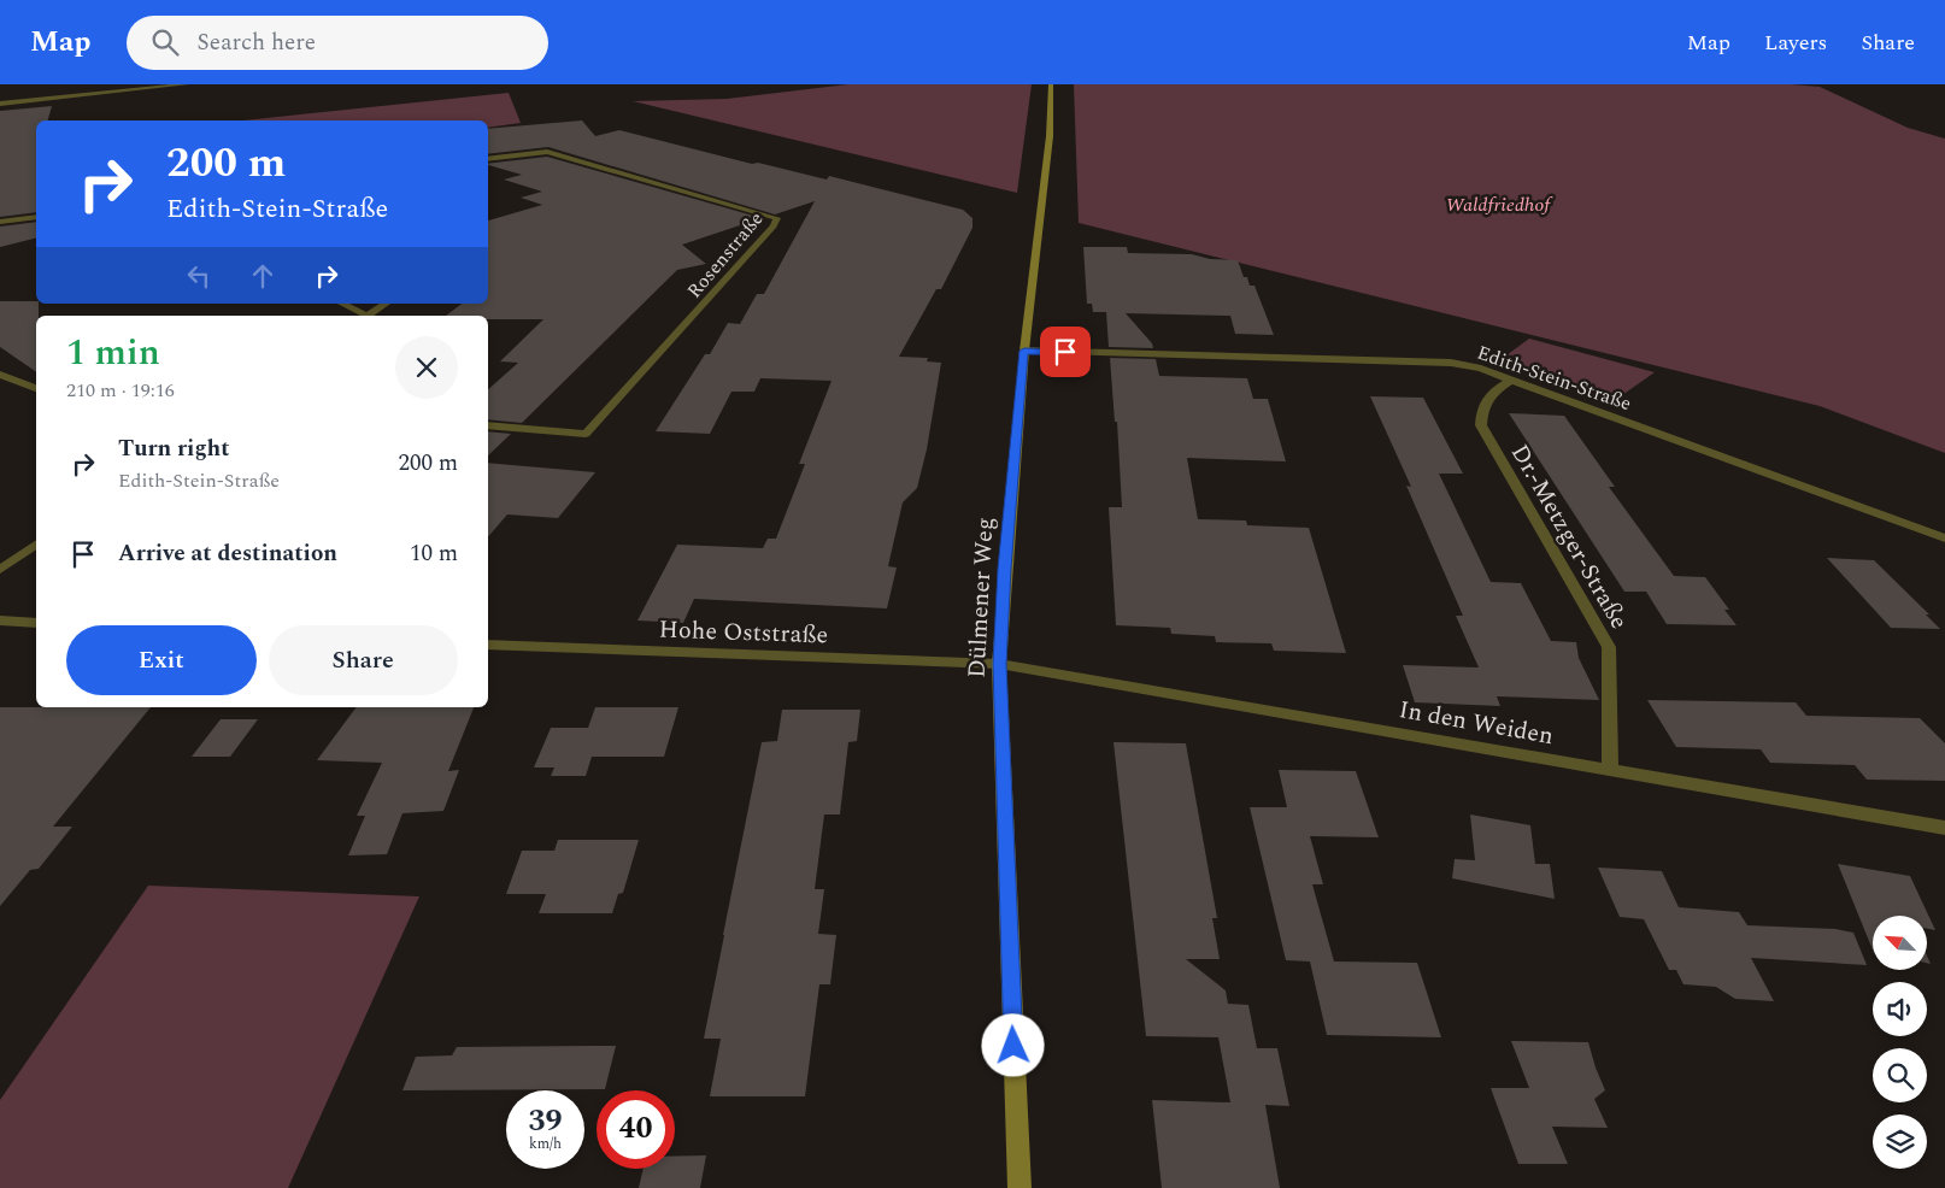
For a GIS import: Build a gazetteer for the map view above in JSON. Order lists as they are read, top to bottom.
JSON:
{
  "streets": {
    "street": [
      "Rosenstraße",
      "Edith-Stein-Straße",
      "Dr.-Metzger-Straße",
      "Dülmener Weg",
      "Hohe Oststraße",
      "In den Weiden"
    ]
  },
  "crossings": [
    ["Edith-Stein-Straße", "Dr.-Metzger-Straße"],
    ["Edith-Stein-Straße", "Dülmener Weg"],
    ["Dr.-Metzger-Straße", "In den Weiden"],
    ["Dülmener Weg", "Hohe Oststraße"],
    ["Dülmener Weg", "In den Weiden"],
    ["Hohe Oststraße", "In den Weiden"]
  ],
  "parks": ["Waldfriedhof"],
  "north": "top left",
  "page": {
    "header": "Map",
    "search": "Search here",
    "nav": ["Map", "Layers", "Share"],
    "turn": ["200 m", "Edith-Stein-Straße"],
    "heading": ["1 min", "210 m · 19:16"],
    "list": [
      {
        "name": "Turn right",
        "note": "Edith-Stein-Straße",
        "value": "200 m"
      },
      {
        "name": "Arrive at destination",
        "value": "10 m"
      }
    ],
    "buttons": ["Exit", "Share"],
    "speed": "39 km/h",
    "limit": "40"
  }
}
